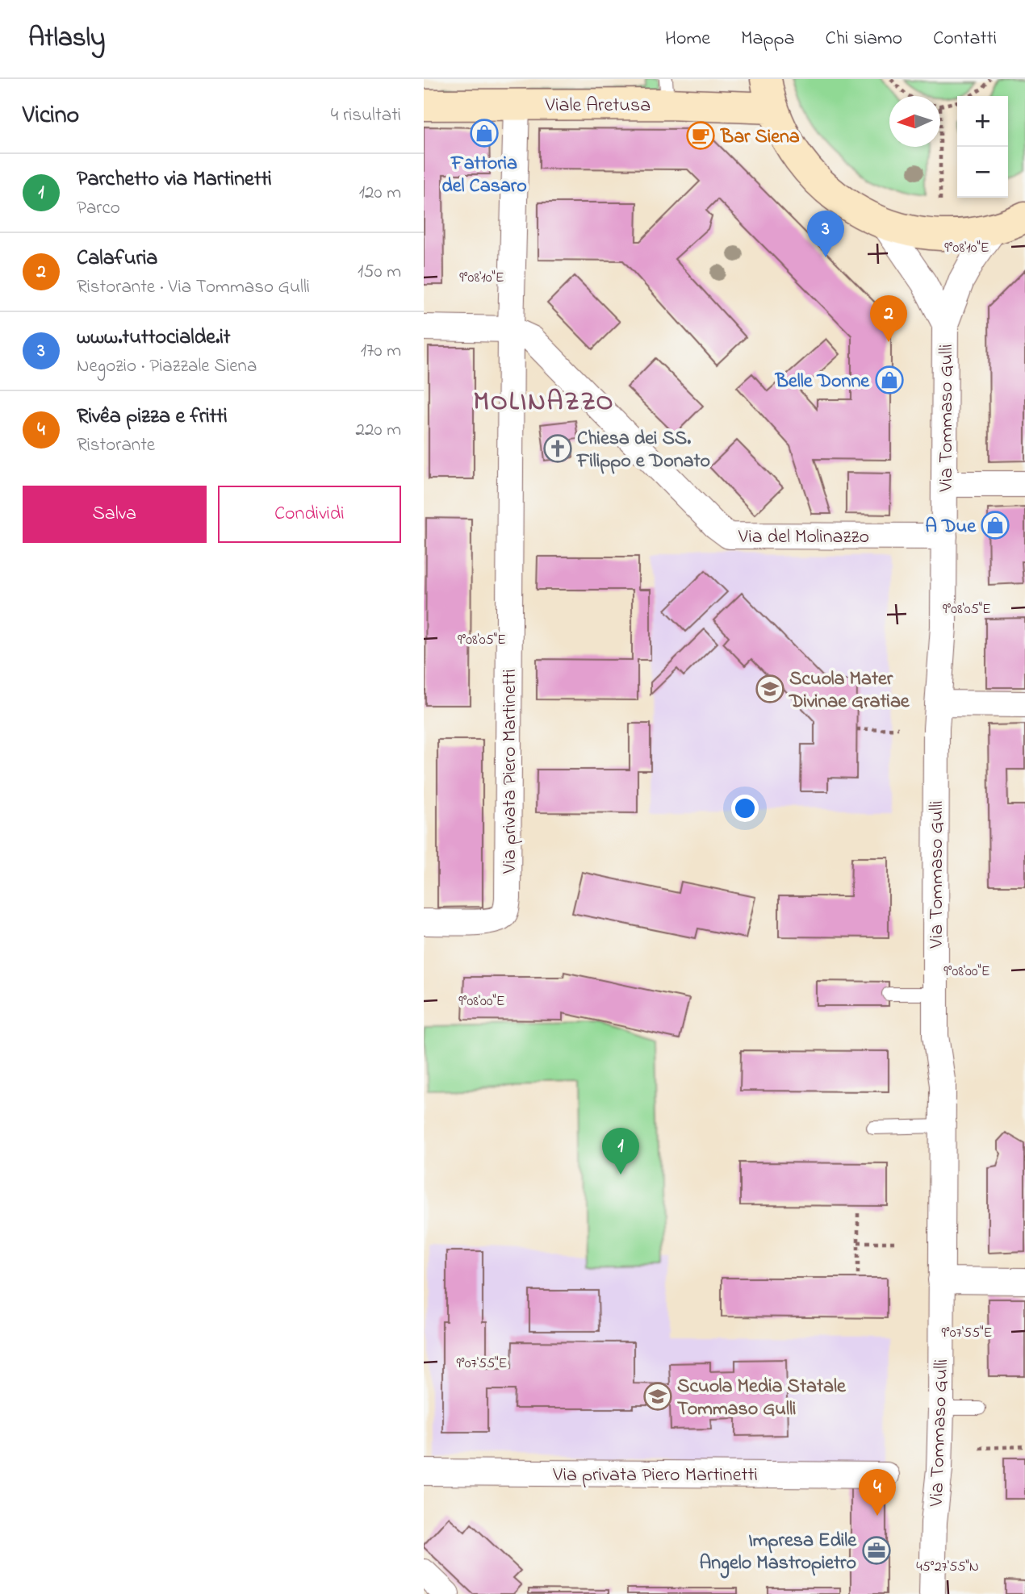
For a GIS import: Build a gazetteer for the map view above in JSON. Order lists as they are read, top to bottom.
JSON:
{
  "streets": {
    "street": [
      "Viale Aretusa",
      "Via Tommaso Gulli",
      "Via del Molinazzo",
      "Via privata Piero Martinetti"
    ]
  },
  "crossings": [
    ["Viale Aretusa", "Via privata Piero Martinetti"],
    ["Via Tommaso Gulli", "Via del Molinazzo"],
    ["Via del Molinazzo", "Via privata Piero Martinetti"]
  ],
  "districts": ["MOLINAZZO"],
  "places": {
    "shop": ["Fattoria del Casaro", "Belle Donne", "A Due"],
    "cafe": ["Bar Siena"],
    "church": ["Chiesa dei SS. Filippo e Donato"],
    "school or university": ["Scuola Mater Divinae Gratiae", "Scuola Media Statale Tommaso Gulli"],
    "office": ["Impresa Edile Angelo Mastropietro"]
  },
  "north": "left",
  "page": {
    "header": "Atlasly",
    "nav": [
      "Home",
      "Mappa",
      "Chi siamo",
      "Contatti"
    ],
    "heading": ["Vicino", "4 risultati"],
    "map_buttons": ["+", "−"],
    "list": [
      {
        "mark": "1",
        "name": "Parchetto via Martinetti",
        "note": "Parco",
        "value": "120 m"
      },
      {
        "mark": "2",
        "name": "Calafuria",
        "note": "Ristorante · Via Tommaso Gulli",
        "value": "150 m"
      },
      {
        "mark": "3",
        "name": "www.tuttocialde.it",
        "note": "Negozio · Piazzale Siena",
        "value": "170 m"
      },
      {
        "mark": "4",
        "name": "Rivêa pizza e fritti",
        "note": "Ristorante",
        "value": "220 m"
      }
    ],
    "pins": [
      "3",
      "2",
      "1",
      "4"
    ],
    "buttons": ["Salva", "Condividi"]
  },
  "coordinates": [
    "9°08'10\"E",
    "9°08'05\"E",
    "9°08'00\"E",
    "9°07'55\"E",
    "45°27'55\"N"
  ]
}
